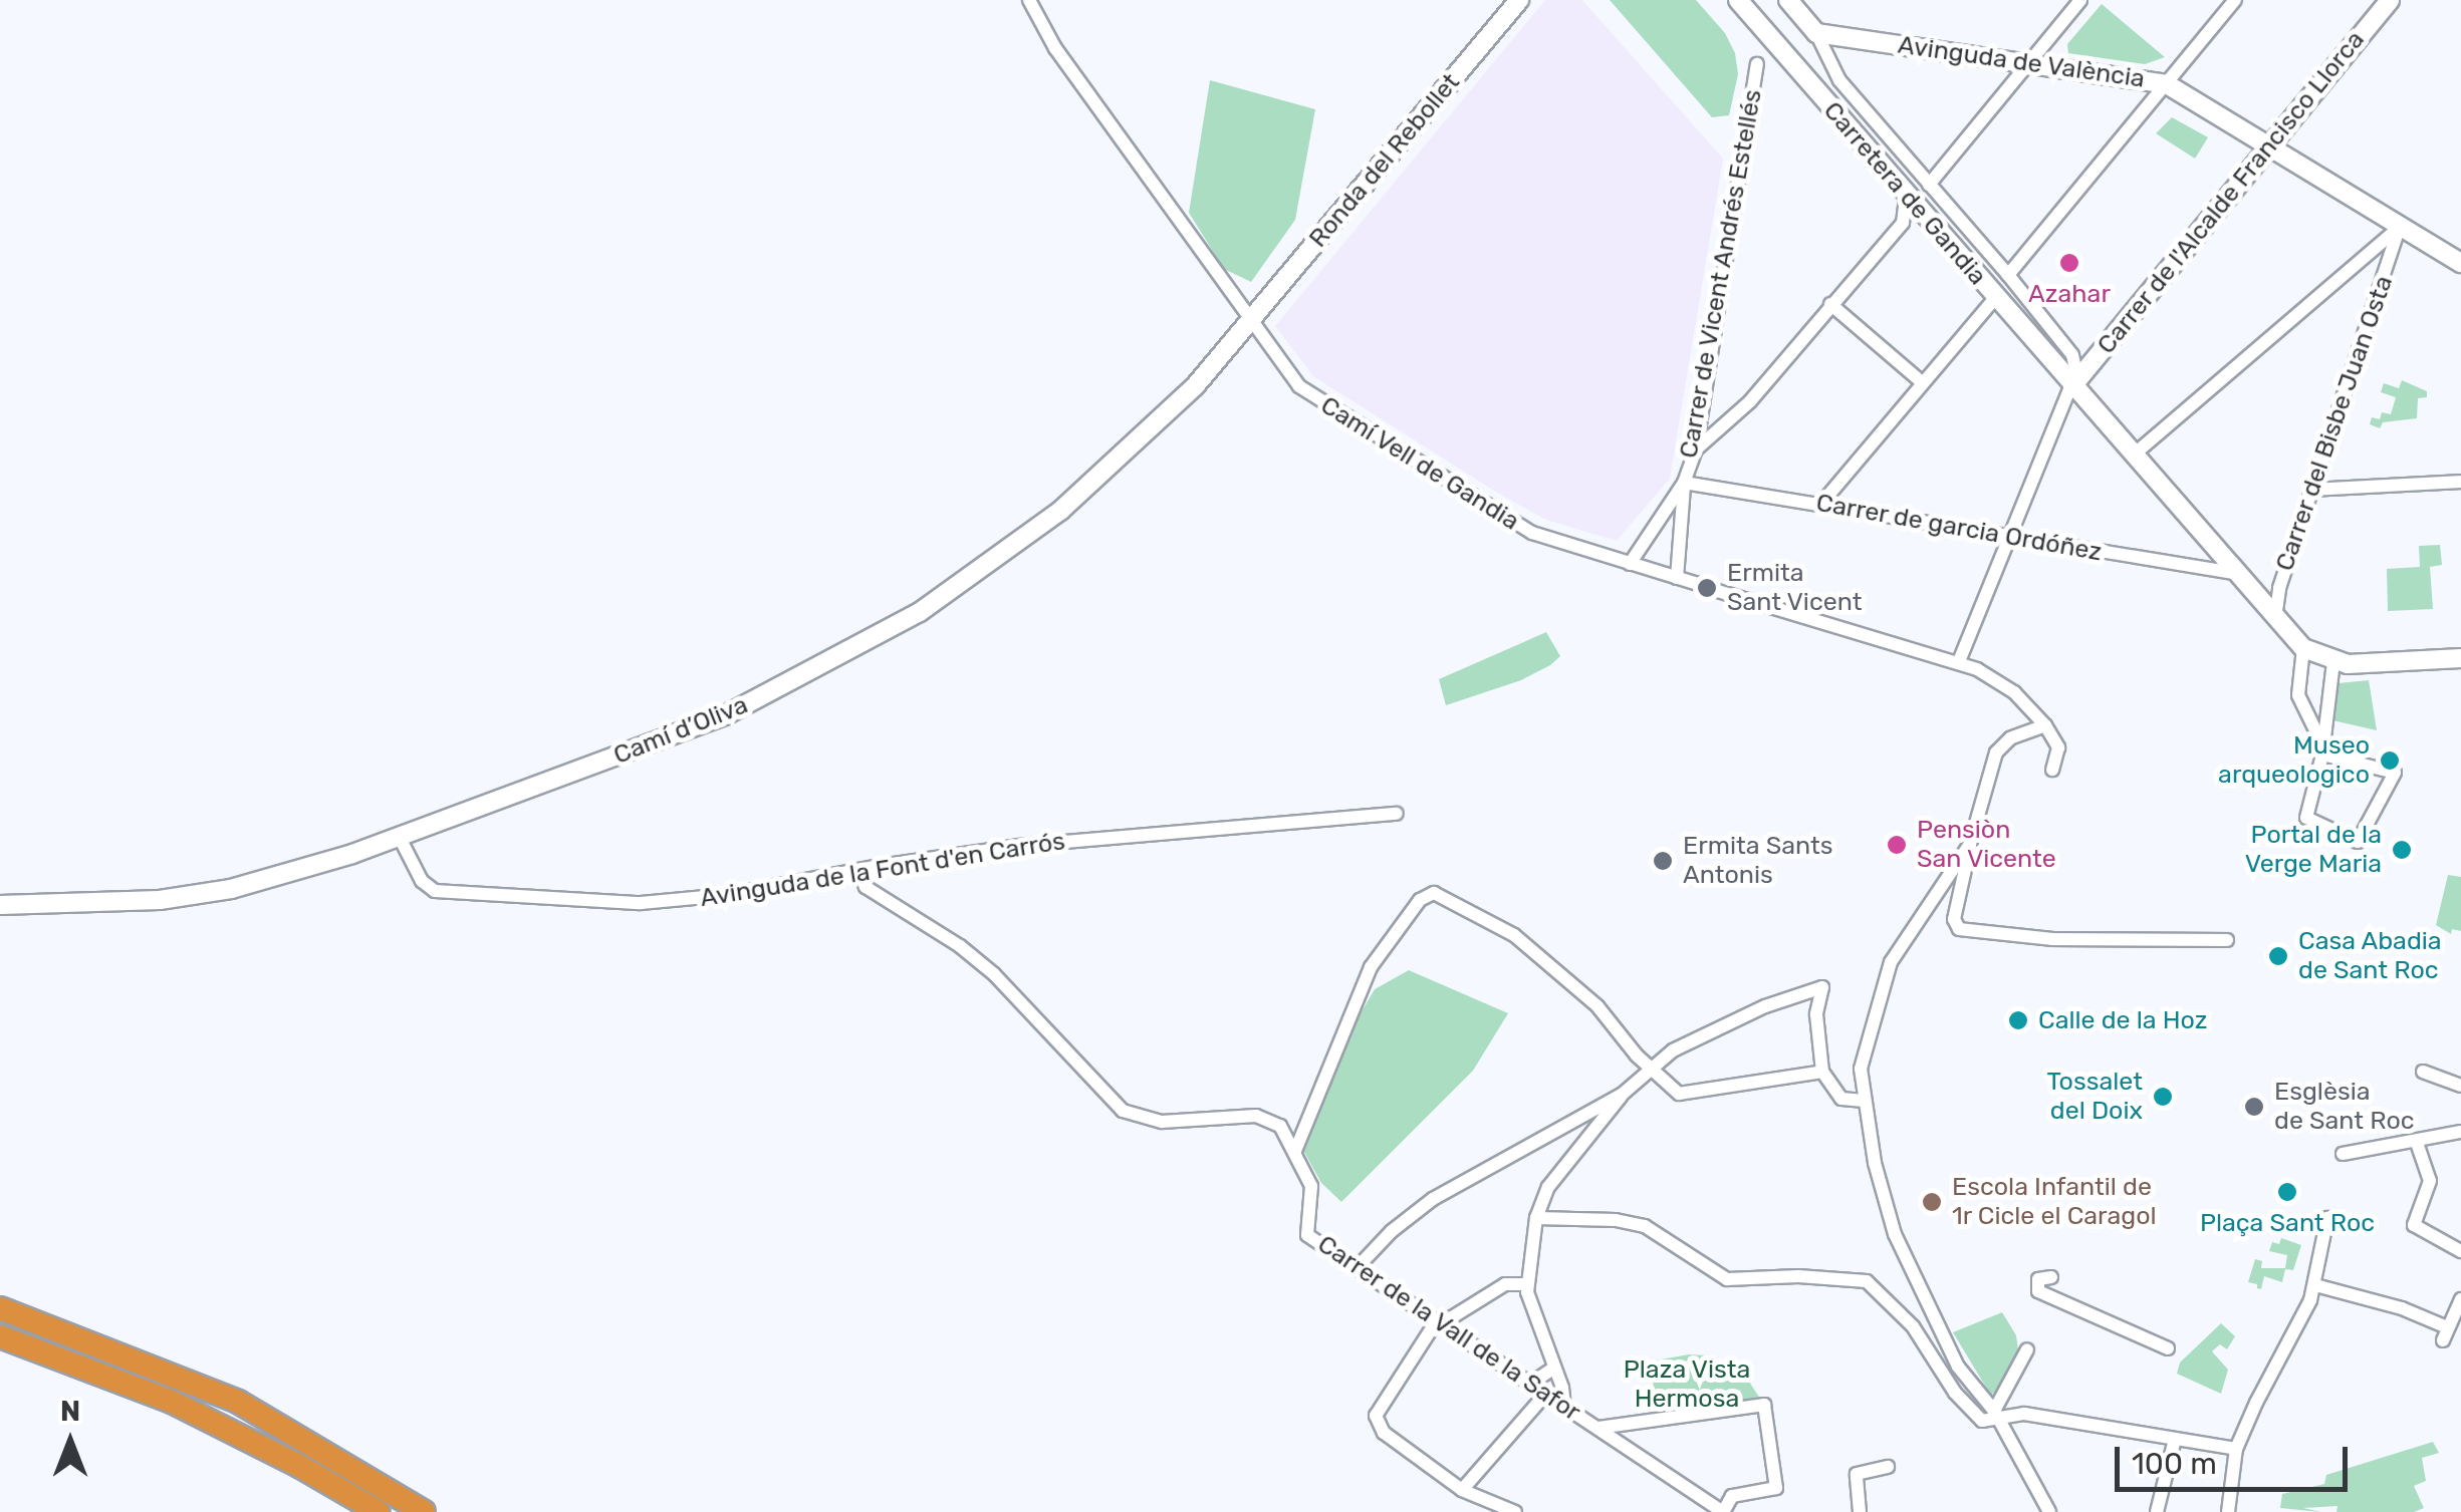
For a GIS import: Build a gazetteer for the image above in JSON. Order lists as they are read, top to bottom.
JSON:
{
  "streets": {
    "street": [
      "Avinguda de València",
      "Ronda del Rebollet",
      "Carrer de l'Alcalde Francisco Llorca",
      "Carretera de Gandia",
      "Carrer de Vicent Andrés Estellés",
      "Carrer del Bisbe Juan Osta",
      "Camí Vell de Gandia",
      "Carrer de garcia Ordóñez",
      "Camí d’Oliva",
      "Avinguda de la Font d'en Carrós",
      "Carrer de la Vall de la Safor"
    ]
  },
  "crossings": [
    ["Avinguda de València", "Carrer de l'Alcalde Francisco Llorca"],
    ["Avinguda de València", "Carretera de Gandia"],
    ["Avinguda de València", "Carrer del Bisbe Juan Osta"],
    ["Ronda del Rebollet", "Camí Vell de Gandia"],
    ["Ronda del Rebollet", "Camí d’Oliva"],
    ["Carrer de l'Alcalde Francisco Llorca", "Carretera de Gandia"],
    ["Carretera de Gandia", "Carrer del Bisbe Juan Osta"],
    ["Carretera de Gandia", "Carrer de garcia Ordóñez"],
    ["Carrer de Vicent Andrés Estellés", "Camí Vell de Gandia"],
    ["Carrer de Vicent Andrés Estellés", "Carrer de garcia Ordóñez"],
    ["Camí Vell de Gandia", "Camí d’Oliva"],
    ["Camí d’Oliva", "Avinguda de la Font d'en Carrós"],
    ["Avinguda de la Font d'en Carrós", "Carrer de la Vall de la Safor"]
  ],
  "parks": ["Plaza Vista Hermosa"],
  "places": [
    "Azahar",
    "Ermita Sant Vicent",
    "Museo arqueologico",
    "Pensiòn San Vicente",
    "Portal de la Verge Maria",
    "Ermita Sants Antonis",
    "Casa Abadia de Sant Roc",
    "Calle de la Hoz",
    "Tossalet del Doix",
    "Esglèsia de Sant Roc",
    "Plaça Sant Roc",
    "Escola Infantil de 1r Cicle el Caragol"
  ],
  "scale_bar": "100 m",
  "north": "top"
}
